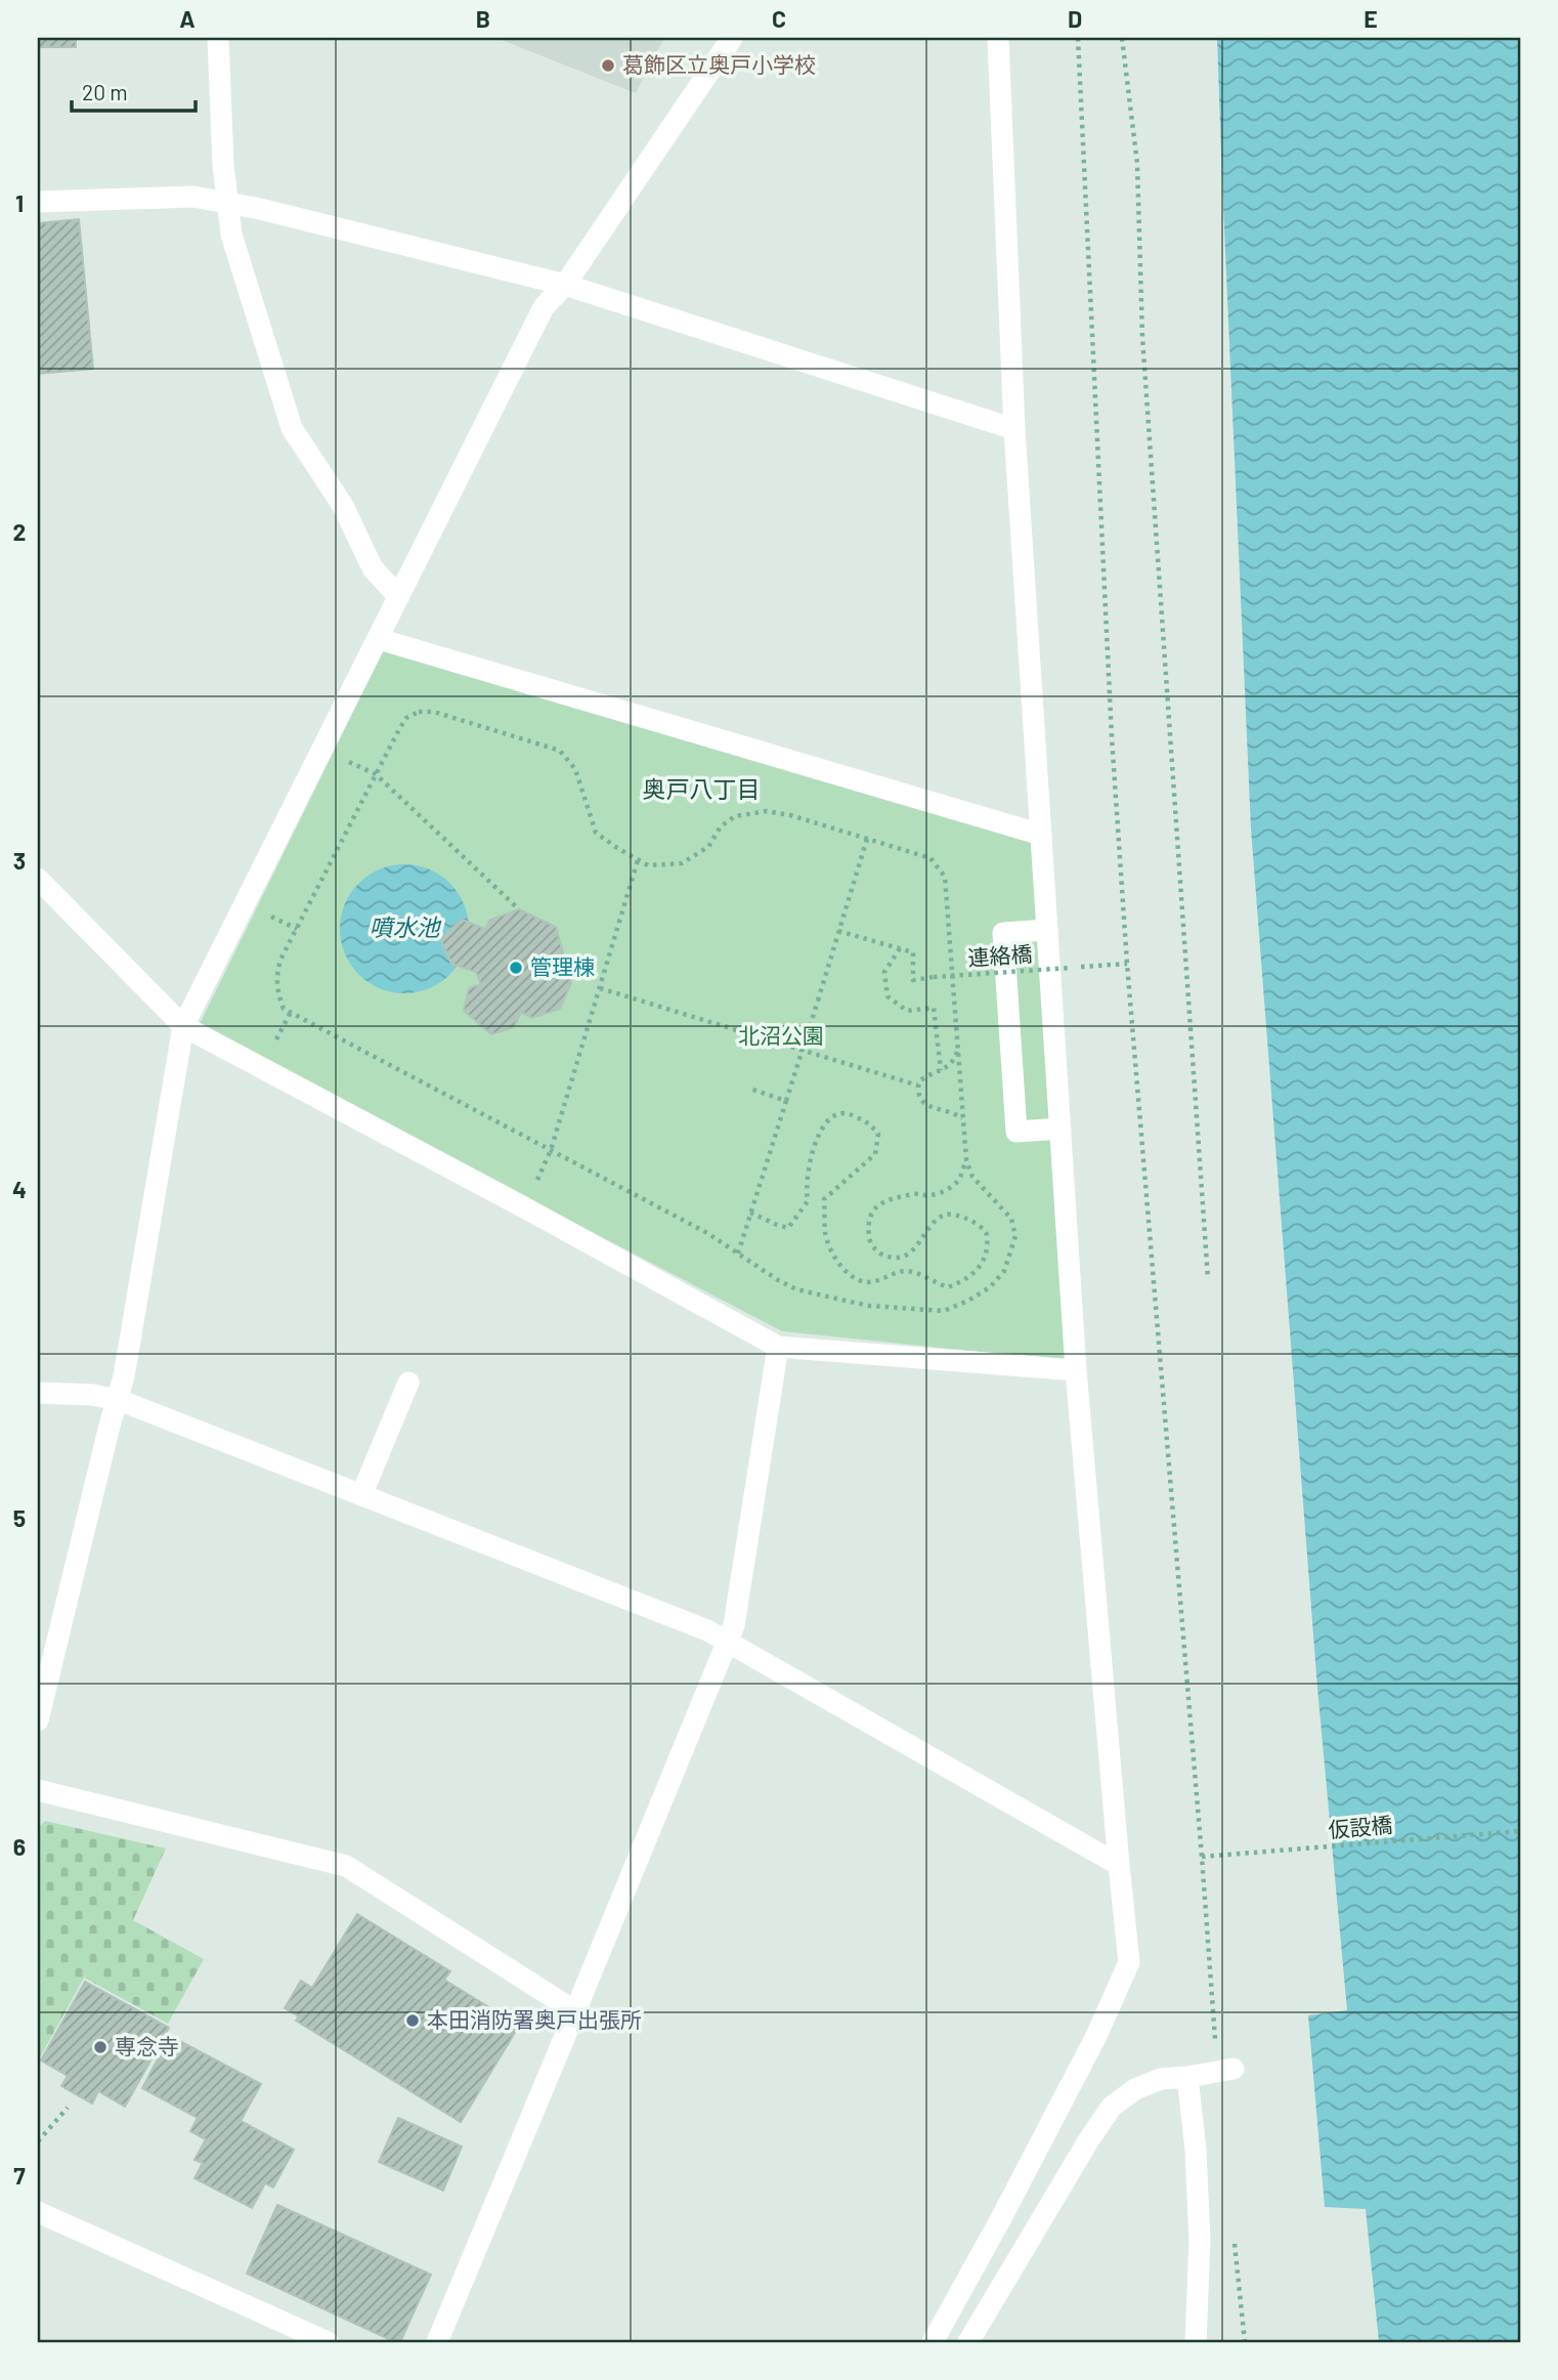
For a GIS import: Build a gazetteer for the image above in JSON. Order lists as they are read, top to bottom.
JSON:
{
  "streets": {
    "path": ["連絡橋", "仮設橋"]
  },
  "districts": ["奥戸八丁目"],
  "water": ["噴水池"],
  "parks": ["北沼公園"],
  "places": [
    "葛飾区立奥戸小学校",
    "管理棟",
    "本田消防署奥戸出張所",
    "専念寺"
  ],
  "scale_bar": "20 m",
  "grid": {
    "columns": [
      "A",
      "B",
      "C",
      "D",
      "E"
    ],
    "rows": [
      "1",
      "2",
      "3",
      "4",
      "5",
      "6",
      "7"
    ]
  }
}
